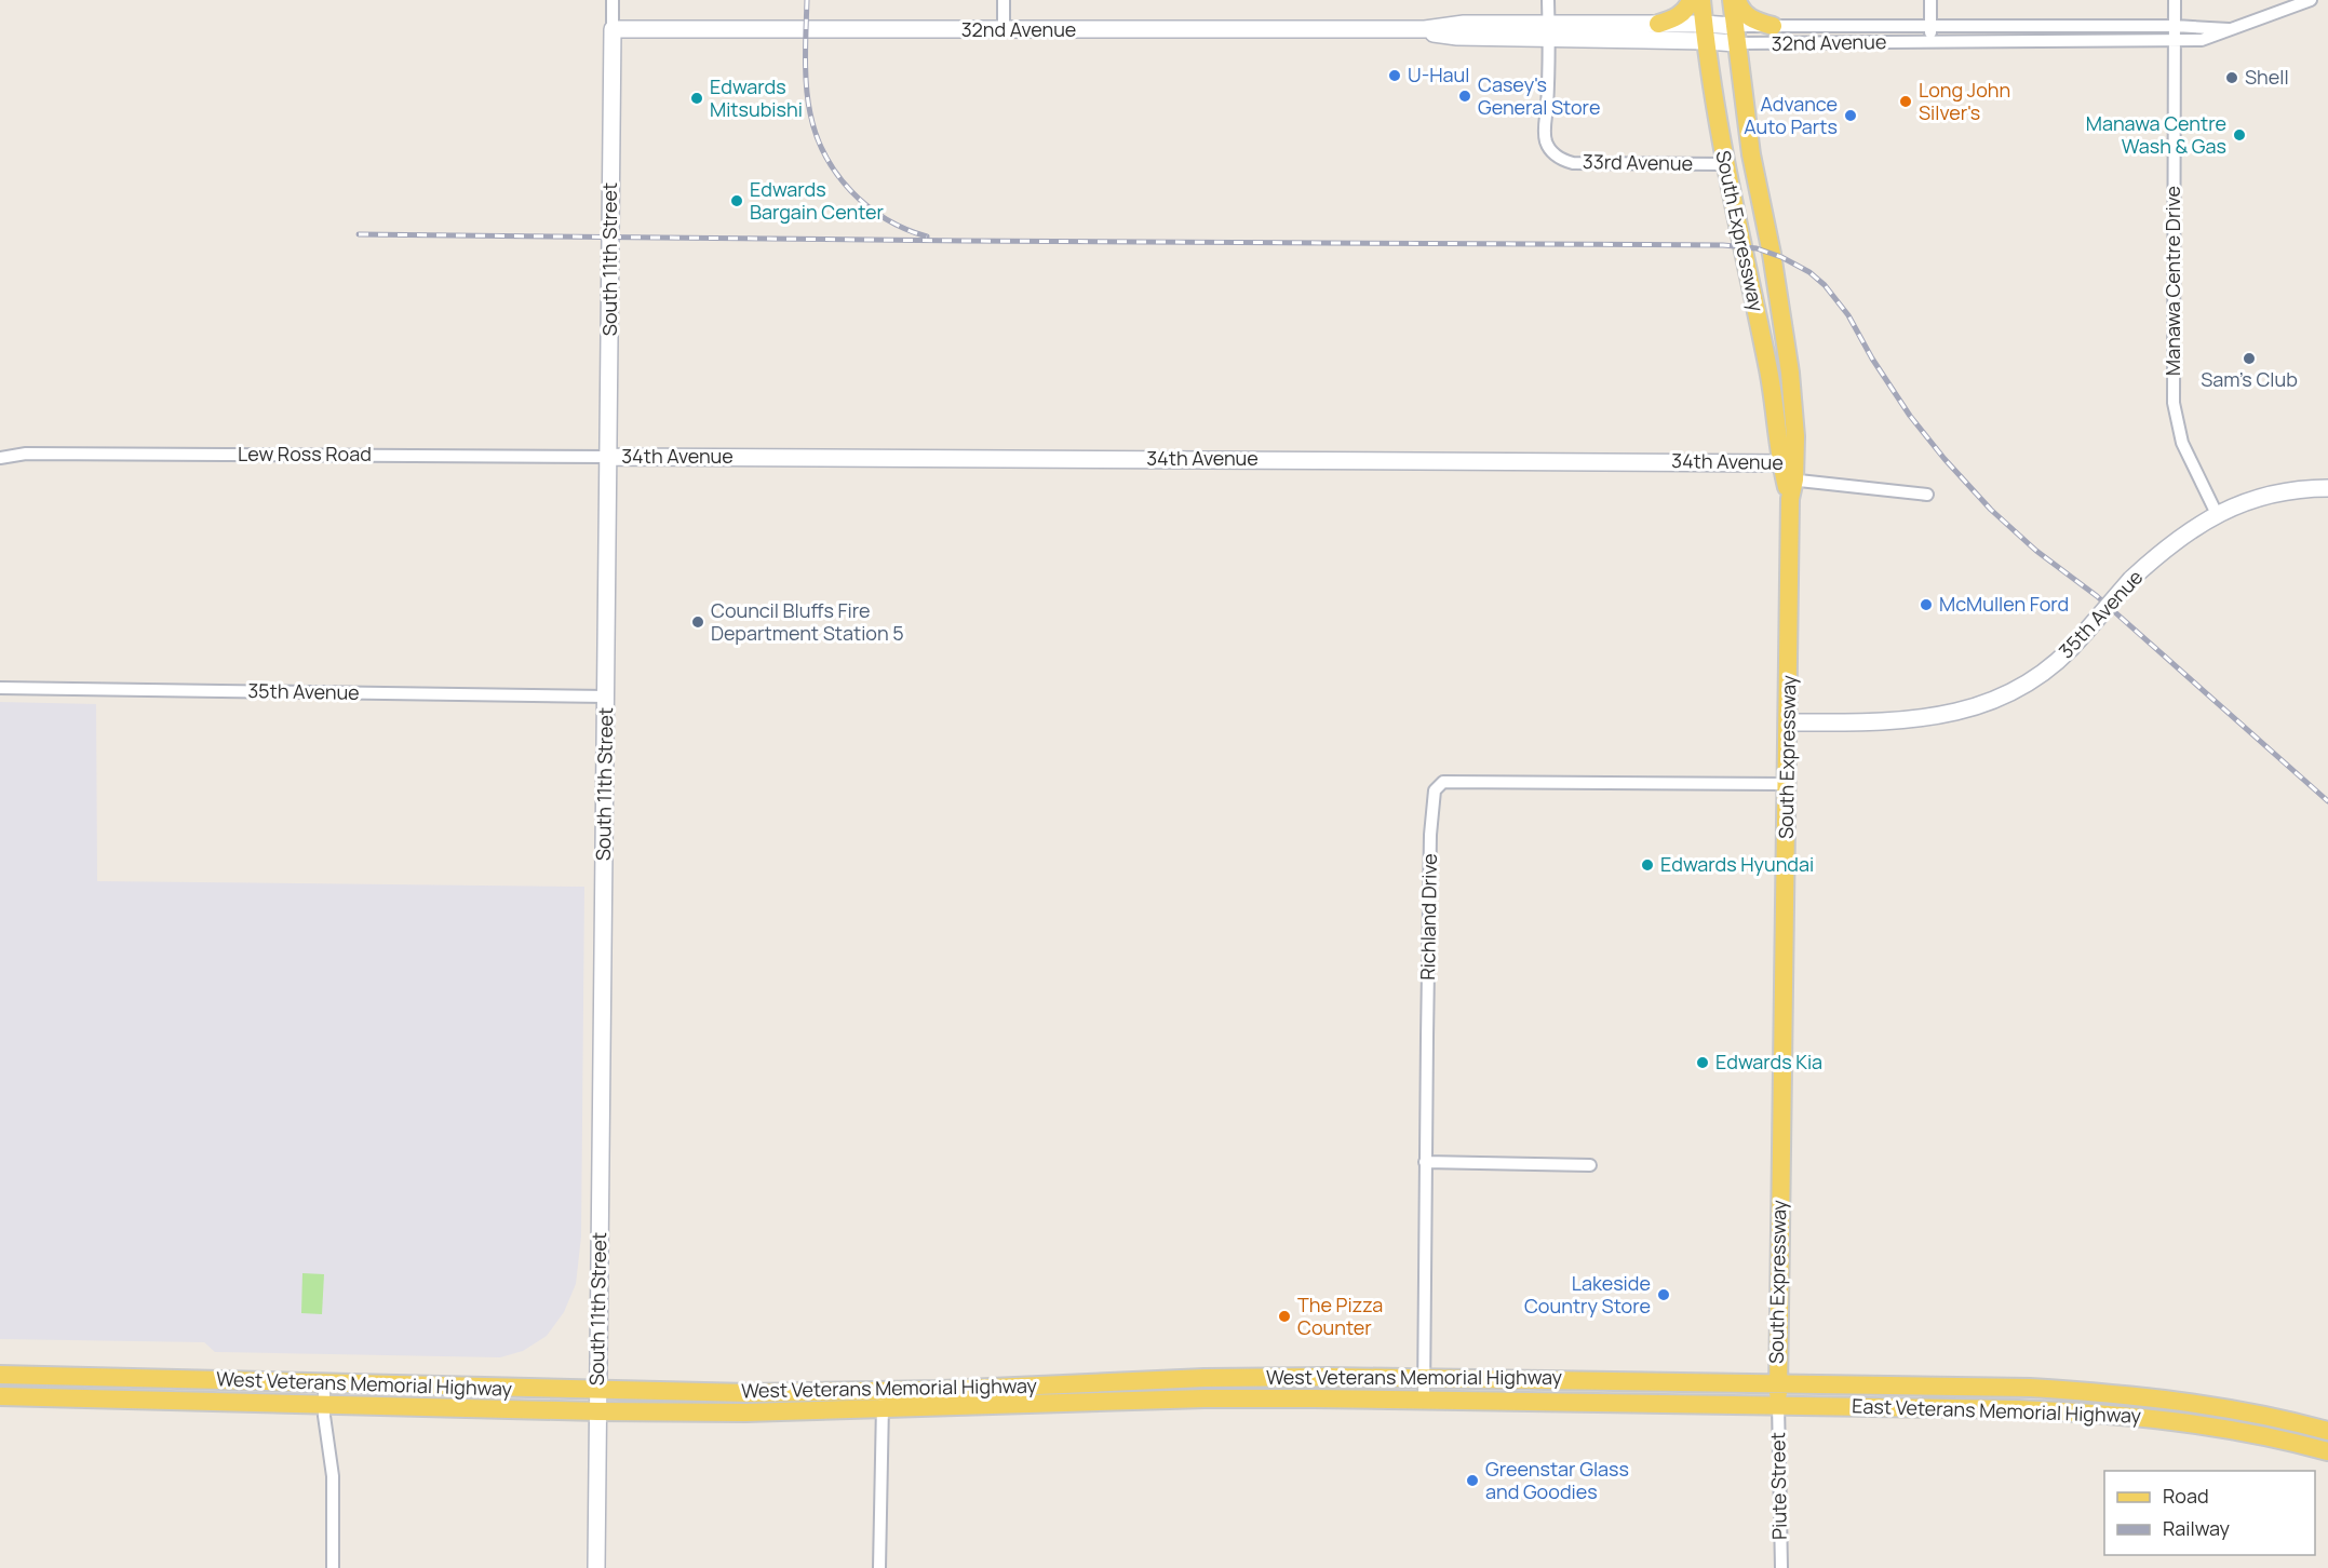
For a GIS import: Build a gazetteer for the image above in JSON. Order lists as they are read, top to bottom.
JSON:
{
  "streets": {
    "main road": ["South Expressway", "West Veterans Memorial Highway", "East Veterans Memorial Highway"],
    "street": [
      "32nd Avenue",
      "33rd Avenue",
      "South 11th Street",
      "Manawa Centre Drive",
      "Lew Ross Road",
      "34th Avenue",
      "35th Avenue",
      "Richland Drive",
      "Piute Street"
    ]
  },
  "crossings": [
    ["32nd Avenue", "33rd Avenue"],
    ["32nd Avenue", "South Expressway"],
    ["32nd Avenue", "South 11th Street"],
    ["32nd Avenue", "Manawa Centre Drive"],
    ["33rd Avenue", "South Expressway"],
    ["South Expressway", "34th Avenue"],
    ["South Expressway", "35th Avenue"],
    ["South Expressway", "Richland Drive"],
    ["South Expressway", "West Veterans Memorial Highway"],
    ["South Expressway", "East Veterans Memorial Highway"],
    ["South Expressway", "Piute Street"],
    ["South 11th Street", "Lew Ross Road"],
    ["South 11th Street", "34th Avenue"],
    ["South 11th Street", "35th Avenue"],
    ["South 11th Street", "West Veterans Memorial Highway"],
    ["Manawa Centre Drive", "35th Avenue"],
    ["Lew Ross Road", "34th Avenue"],
    ["Richland Drive", "West Veterans Memorial Highway"],
    ["West Veterans Memorial Highway", "East Veterans Memorial Highway"],
    ["West Veterans Memorial Highway", "Piute Street"],
    ["East Veterans Memorial Highway", "Piute Street"]
  ],
  "places": [
    "U-Haul",
    "Shell",
    "Casey's General Store",
    "Edwards Mitsubishi",
    "Long John Silver's",
    "Advance Auto Parts",
    "Manawa Centre Wash & Gas",
    "Edwards Bargain Center",
    "Sam's Club",
    "McMullen Ford",
    "Council Bluffs Fire Department Station 5",
    "Edwards Hyundai",
    "Edwards Kia",
    "Lakeside Country Store",
    "The Pizza Counter",
    "Greenstar Glass and Goodies"
  ],
  "legend": ["Road", "Railway"]
}
